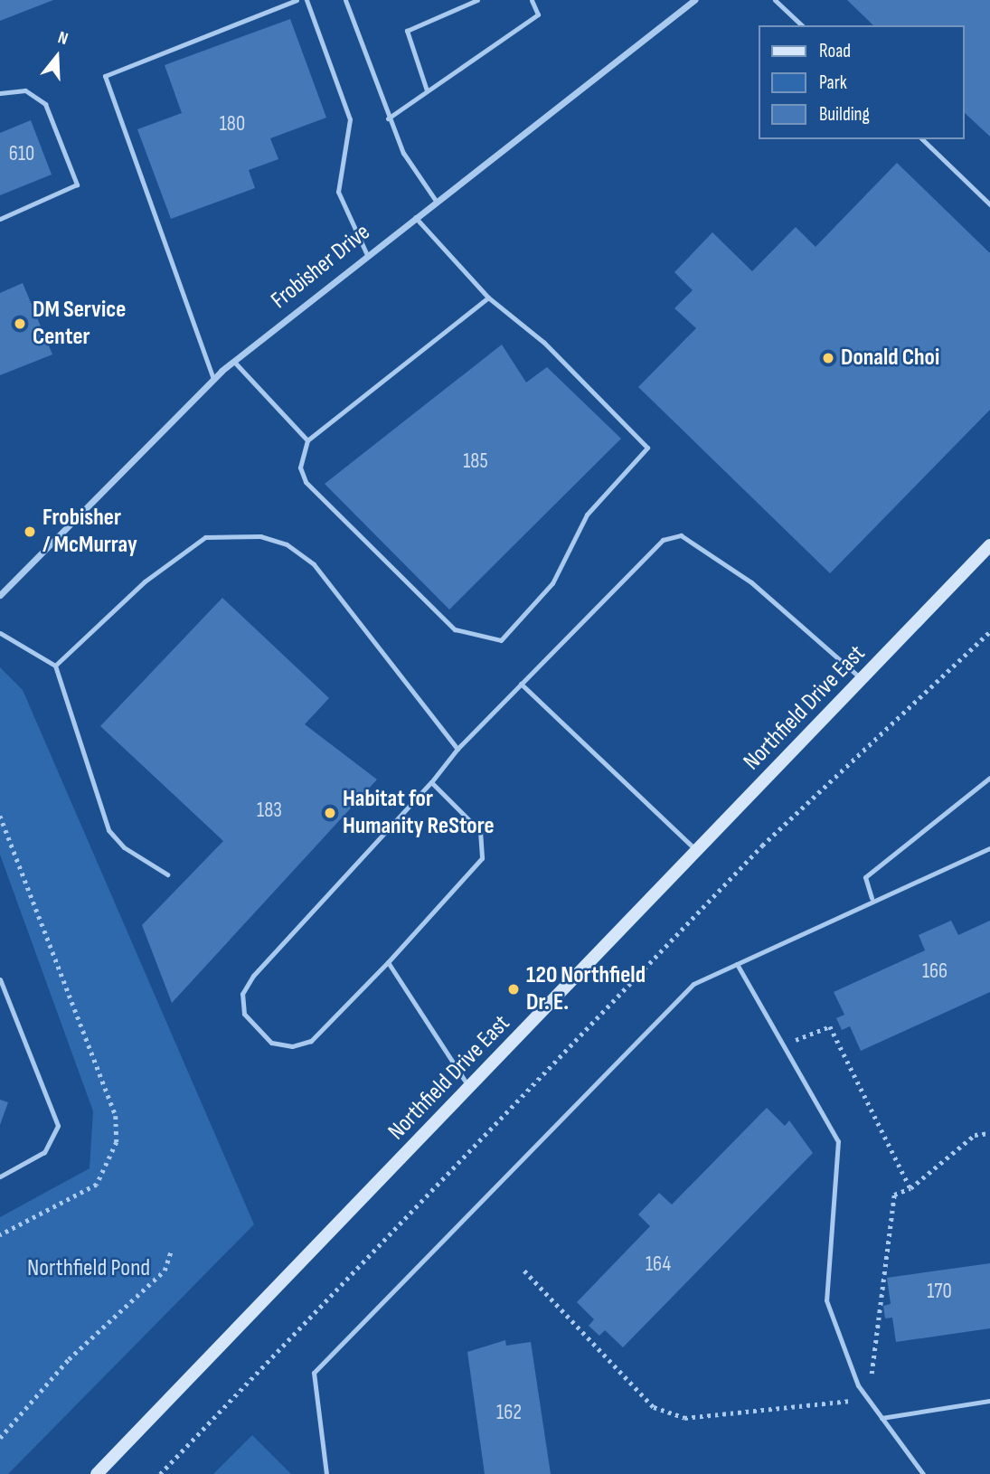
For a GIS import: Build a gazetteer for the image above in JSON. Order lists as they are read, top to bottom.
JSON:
{
  "streets": {
    "main road": ["Northfield Drive East"],
    "street": ["Frobisher Drive"]
  },
  "parks": ["Northfield Pond"],
  "places": [
    "DM Service Center",
    "Donald Choi",
    "Frobisher / McMurray",
    "Habitat for Humanity ReStore",
    "120 Northfield Dr. E."
  ],
  "house_numbers": [
    "180",
    "610",
    "185",
    "183",
    "166",
    "164",
    "170",
    "162"
  ],
  "legend": ["Road", "Park", "Building"],
  "north": "top"
}
